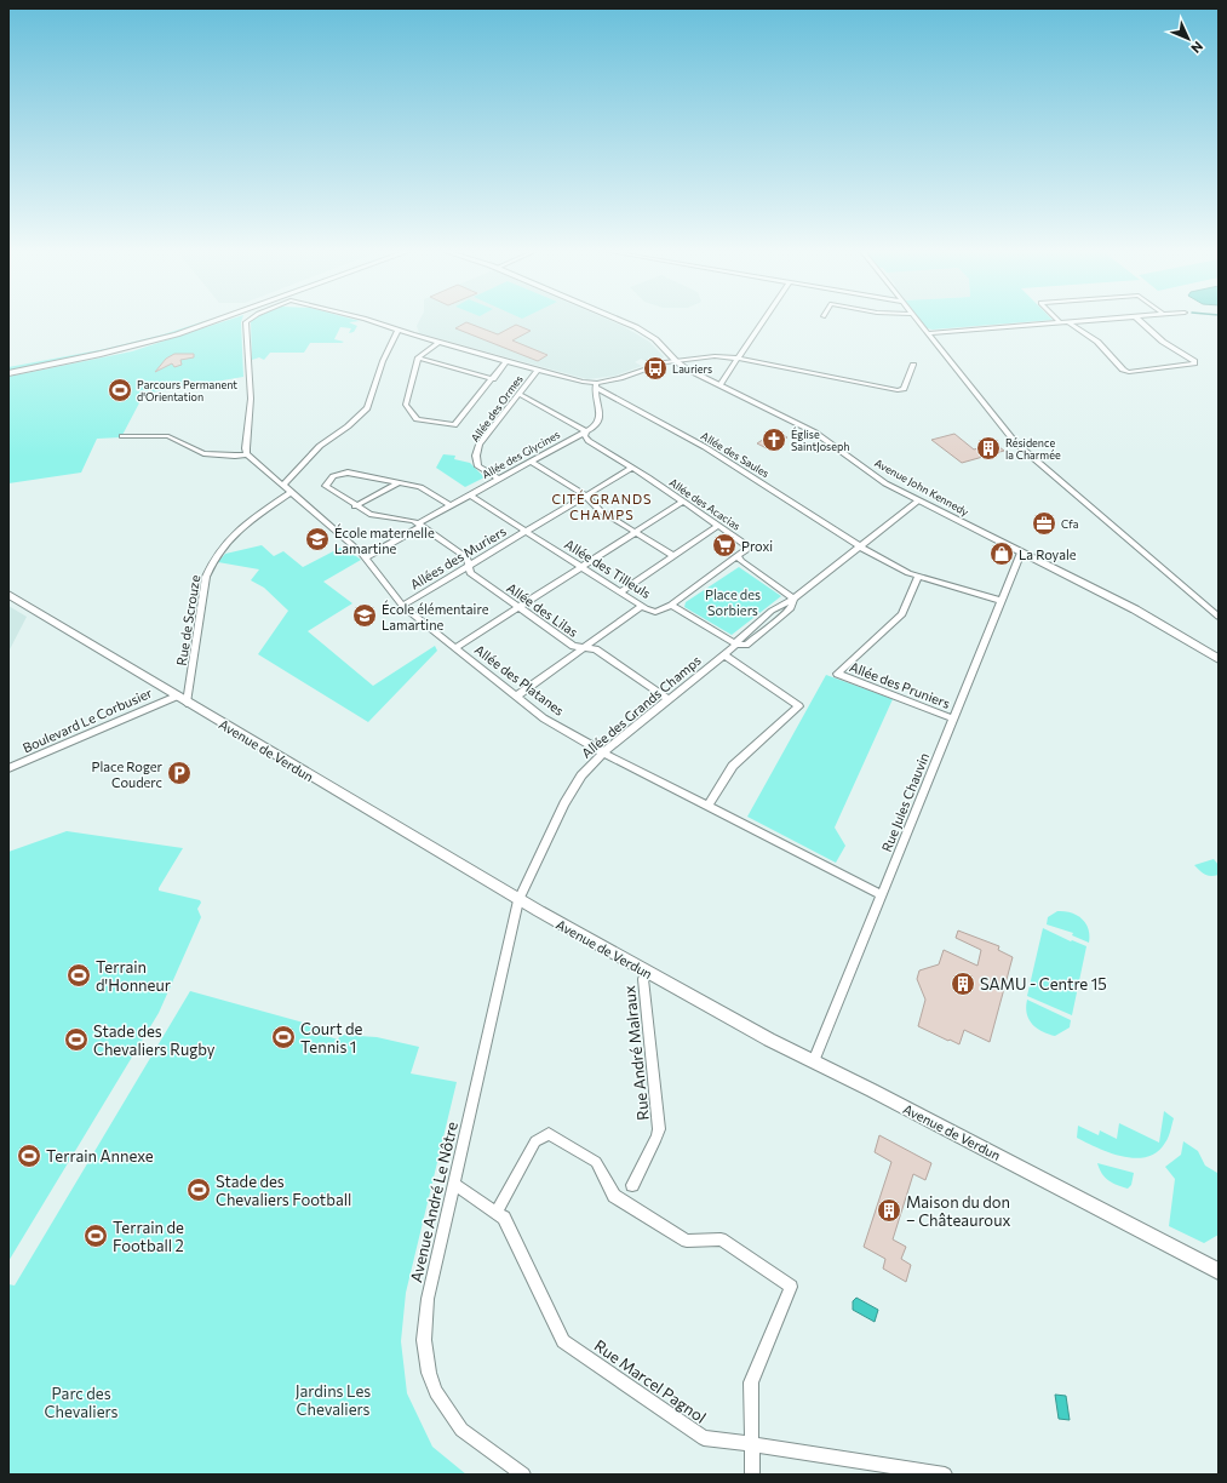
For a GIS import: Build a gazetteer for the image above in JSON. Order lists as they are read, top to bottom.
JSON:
{
  "streets": {
    "main road": ["Avenue John Kennedy", "Avenue de Verdun"],
    "street": [
      "Allée des Ormes",
      "Allée des Glycines",
      "Allée des Saules",
      "Allée des Acacias",
      "Allées des Muriers",
      "Allée des Tilleuls",
      "Allée des Lilas",
      "Rue de Scrouze",
      "Allée des Platanes",
      "Allée des Pruniers",
      "Allée des Grands Champs",
      "Boulevard Le Corbusier",
      "Rue Jules Chauvin",
      "Rue André Malraux",
      "Avenue André Le Nôtre",
      "Rue Marcel Pagnol"
    ]
  },
  "crossings": [
    ["Allée des Ormes", "Allée des Glycines"],
    ["Allée des Glycines", "Allée des Saules"],
    ["Allée des Glycines", "Allée des Acacias"],
    ["Allée des Glycines", "Allée des Tilleuls"],
    ["Allée des Glycines", "Allée des Lilas"],
    ["Allée des Glycines", "Allée des Platanes"],
    ["Allée des Saules", "Allée des Pruniers"],
    ["Allée des Saules", "Allée des Grands Champs"],
    ["Allée des Saules", "Rue Jules Chauvin"],
    ["Avenue John Kennedy", "Allée des Grands Champs"],
    ["Avenue John Kennedy", "Rue Jules Chauvin"],
    ["Allée des Acacias", "Allées des Muriers"],
    ["Allées des Muriers", "Allée des Tilleuls"],
    ["Allées des Muriers", "Allée des Lilas"],
    ["Allées des Muriers", "Allée des Platanes"],
    ["Allée des Lilas", "Allée des Grands Champs"],
    ["Rue de Scrouze", "Allée des Platanes"],
    ["Rue de Scrouze", "Boulevard Le Corbusier"],
    ["Rue de Scrouze", "Avenue de Verdun"],
    ["Allée des Platanes", "Allée des Grands Champs"],
    ["Allée des Platanes", "Rue Jules Chauvin"],
    ["Allée des Pruniers", "Rue Jules Chauvin"],
    ["Allée des Grands Champs", "Avenue de Verdun"],
    ["Allée des Grands Champs", "Avenue André Le Nôtre"],
    ["Boulevard Le Corbusier", "Avenue de Verdun"],
    ["Avenue de Verdun", "Rue Jules Chauvin"],
    ["Avenue de Verdun", "Rue André Malraux"],
    ["Avenue de Verdun", "Avenue André Le Nôtre"],
    ["Avenue André Le Nôtre", "Rue Marcel Pagnol"]
  ],
  "districts": ["CITÉ GRANDS CHAMPS"],
  "parks": ["Place des Sorbiers", "Jardins Les Chevaliers", "Parc des Chevaliers"],
  "places": {
    "bus stop": ["Lauriers"],
    "sports": [
      "Parcours Permanent d'Orientation",
      "Terrain d'Honneur",
      "Court de Tennis 1",
      "Stade des Chevaliers Rugby",
      "Terrain Annexe",
      "Stade des Chevaliers Football",
      "Terrain de Football 2"
    ],
    "church": ["Église SaintJoseph"],
    "building": ["Résidence la Charmée", "SAMU - Centre 15", "Maison du don – Châteauroux"],
    "office": ["Cfa"],
    "school or university": ["École maternelle Lamartine", "École élémentaire Lamartine"],
    "supermarket": ["Proxi"],
    "shop": ["La Royale"],
    "parking": ["Place Roger Couderc"]
  },
  "north": "bottom right"
}
